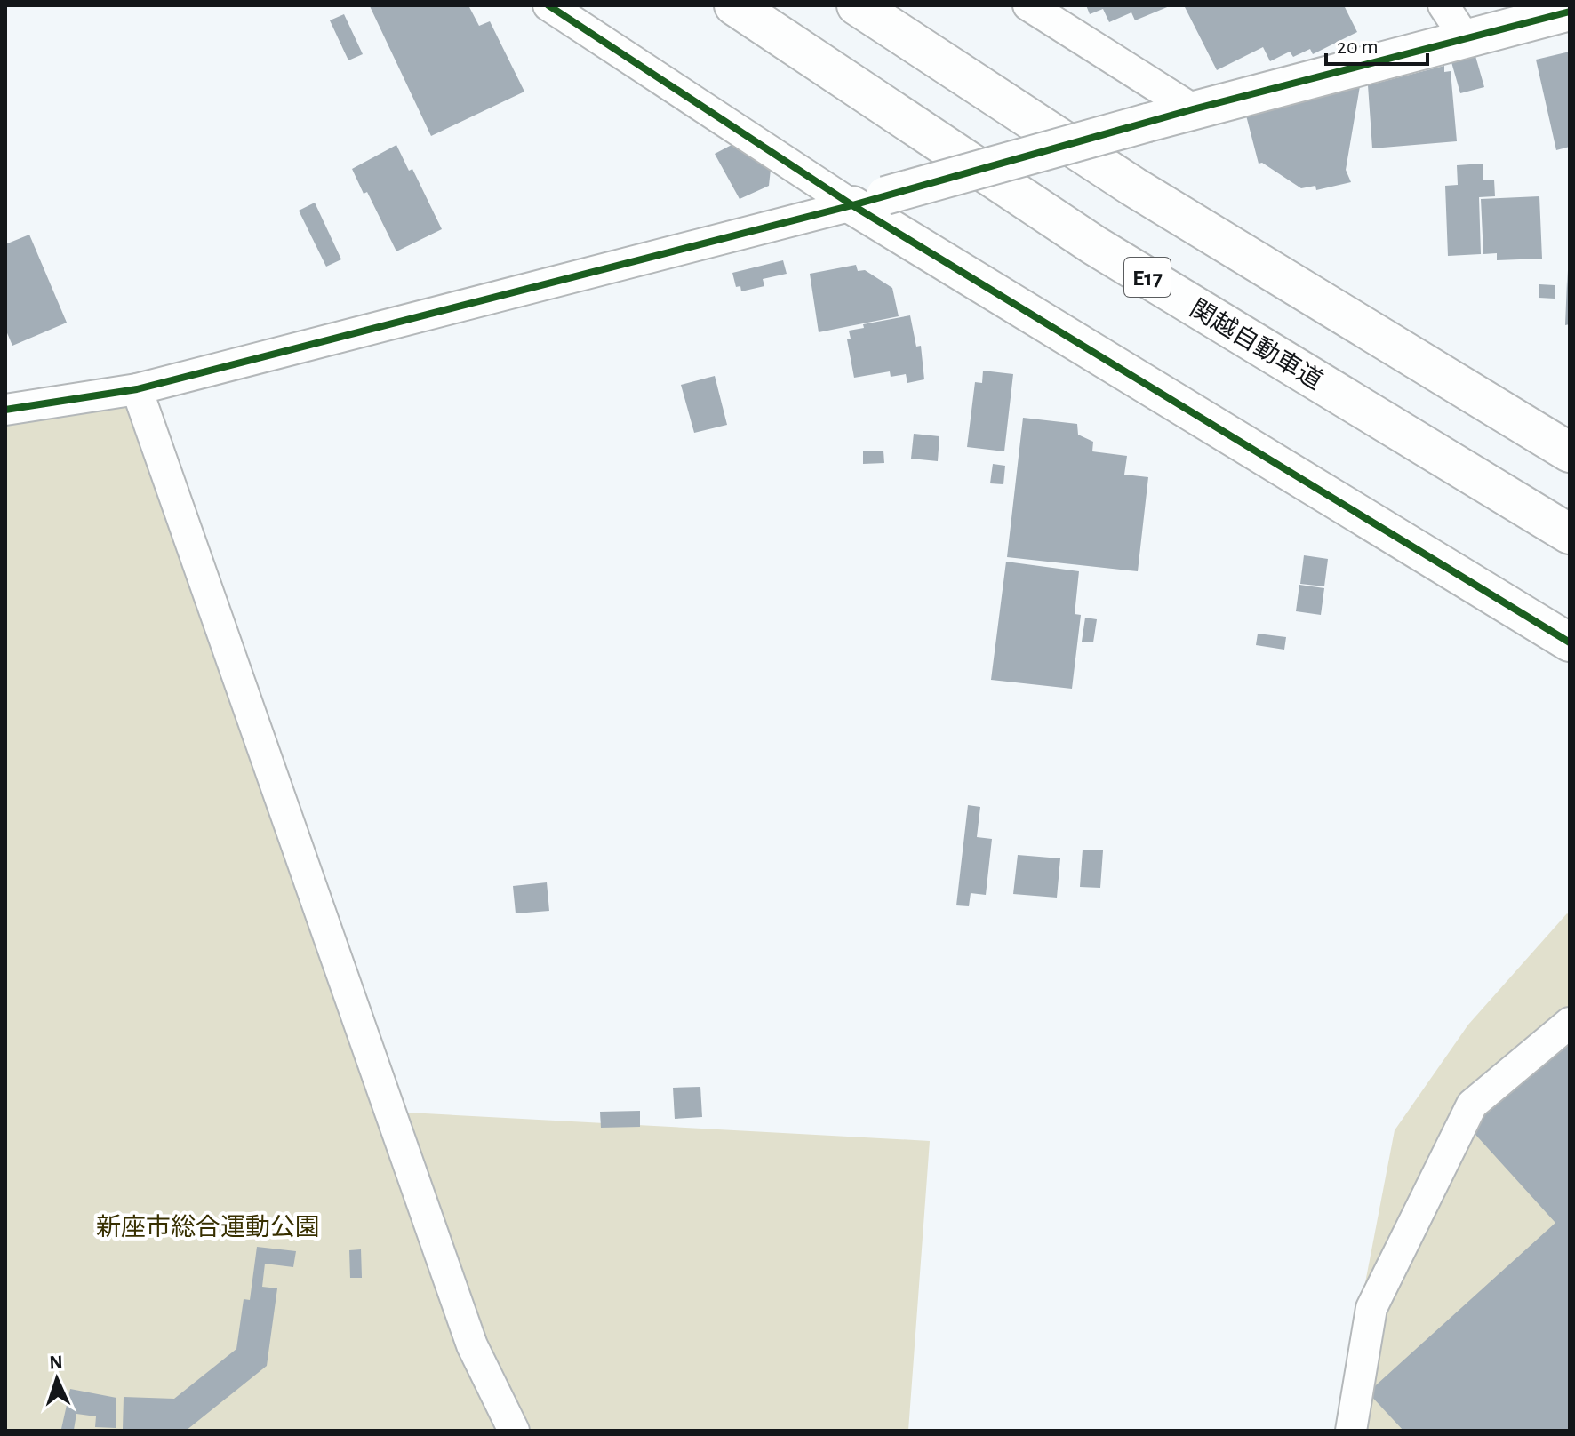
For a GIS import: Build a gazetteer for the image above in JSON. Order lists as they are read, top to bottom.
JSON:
{
  "streets": {
    "highway": ["E17", "関越自動車道"]
  },
  "parks": ["新座市総合運動公園"],
  "scale_bar": "20 m",
  "north": "top"
}
